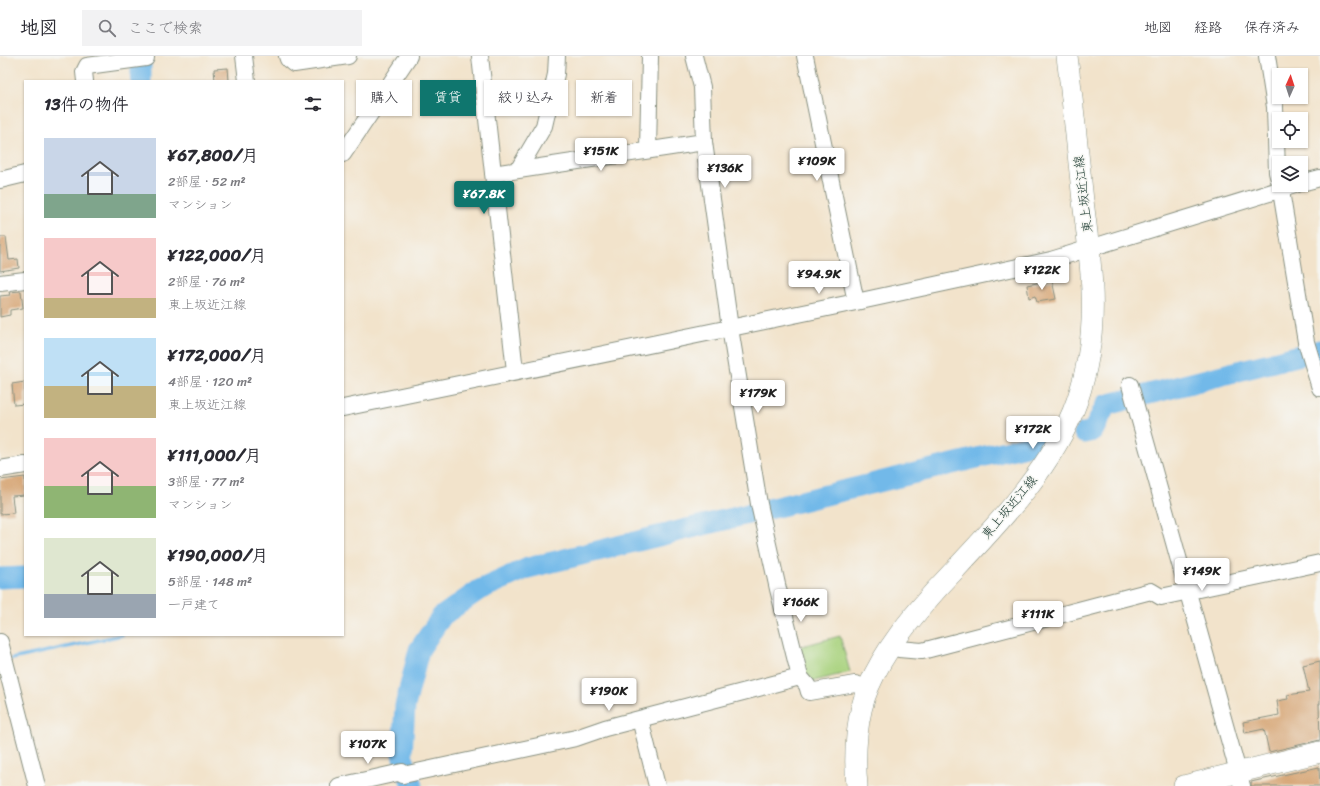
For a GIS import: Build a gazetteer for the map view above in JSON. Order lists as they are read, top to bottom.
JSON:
{
  "streets": {
    "main road": ["東上坂近江線"]
  },
  "north": "top",
  "page": {
    "header": "地図",
    "search": "ここで検索",
    "nav": ["地図", "経路", "保存済み"],
    "chip": [
      "購入",
      "賃貸",
      "絞り込み",
      "新着"
    ],
    "heading": "13件の物件",
    "list": [
      {
        "name": "¥67,800/月",
        "note": "2部屋 · 52 m² · マンション"
      },
      {
        "name": "¥122,000/月",
        "note": "2部屋 · 76 m² · 東上坂近江線"
      },
      {
        "name": "¥172,000/月",
        "note": "4部屋 · 120 m² · 東上坂近江線"
      },
      {
        "name": "¥111,000/月",
        "note": "3部屋 · 77 m² · マンション"
      },
      {
        "name": "¥190,000/月",
        "note": "5部屋 · 148 m² · 一戸建て"
      }
    ],
    "price": [
      "¥151K",
      "¥109K",
      "¥136K",
      "¥67.8K",
      "¥122K",
      "¥94.9K",
      "¥179K",
      "¥172K",
      "¥149K",
      "¥166K",
      "¥111K",
      "¥190K",
      "¥107K"
    ]
  }
}
